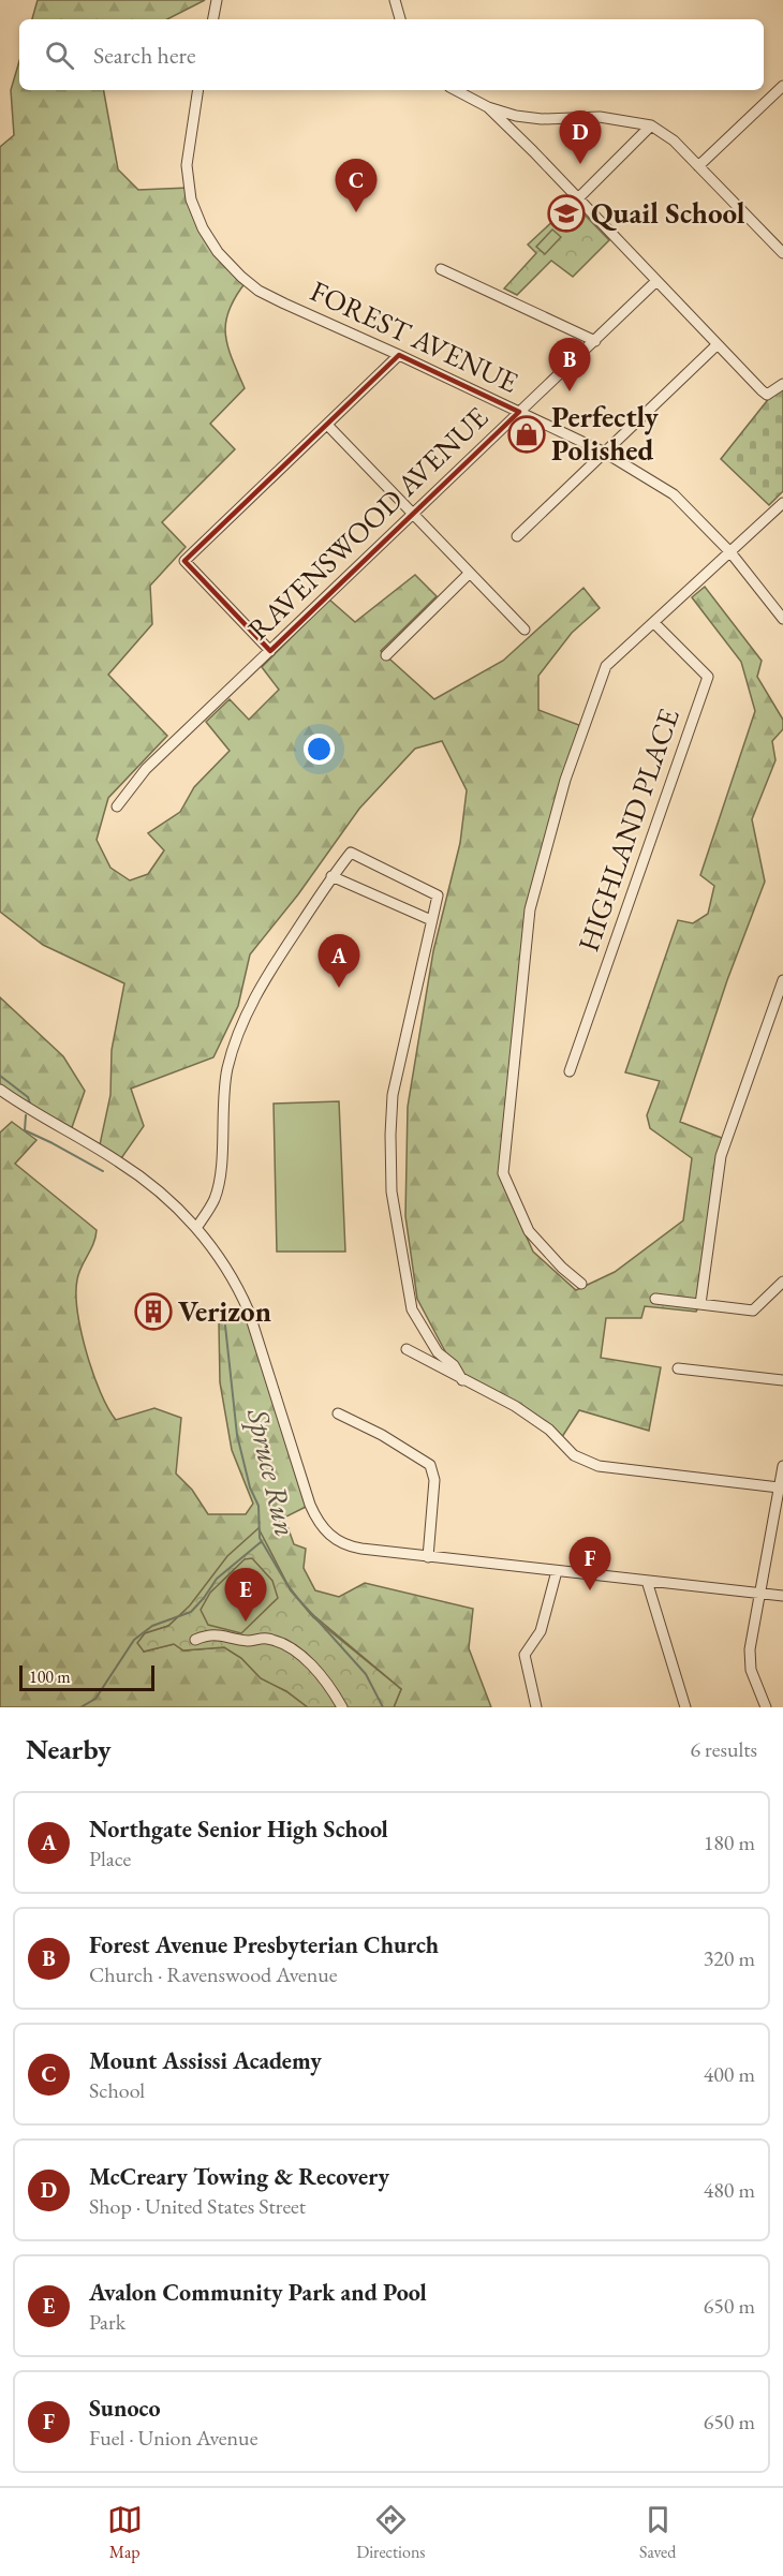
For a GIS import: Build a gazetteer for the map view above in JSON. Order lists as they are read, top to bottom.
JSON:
{
  "streets": {
    "street": ["FOREST AVENUE", "RAVENSWOOD AVENUE", "HIGHLAND PLACE"]
  },
  "crossings": [
    ["FOREST AVENUE", "RAVENSWOOD AVENUE"]
  ],
  "water": ["Spruce Run"],
  "places": {
    "school or university": ["Quail School"],
    "shop": ["Perfectly Polished"],
    "building": ["Verizon"]
  },
  "scale_bar": "100 m",
  "page": {
    "search": "Search here",
    "pins": [
      "D",
      "C",
      "B",
      "A",
      "F",
      "E"
    ],
    "scale": "100 m",
    "heading": ["Nearby", "6 results"],
    "list": [
      {
        "mark": "A",
        "name": "Northgate Senior High School",
        "note": "Place",
        "value": "180 m"
      },
      {
        "mark": "B",
        "name": "Forest Avenue Presbyterian Church",
        "note": "Church · Ravenswood Avenue",
        "value": "320 m"
      },
      {
        "mark": "C",
        "name": "Mount Assissi Academy",
        "note": "School",
        "value": "400 m"
      },
      {
        "mark": "D",
        "name": "McCreary Towing & Recovery",
        "note": "Shop · United States Street",
        "value": "480 m"
      },
      {
        "mark": "E",
        "name": "Avalon Community Park and Pool",
        "note": "Park",
        "value": "650 m"
      },
      {
        "mark": "F",
        "name": "Sunoco",
        "note": "Fuel · Union Avenue",
        "value": "650 m"
      }
    ],
    "nav": ["Map", "Directions", "Saved"]
  }
}
